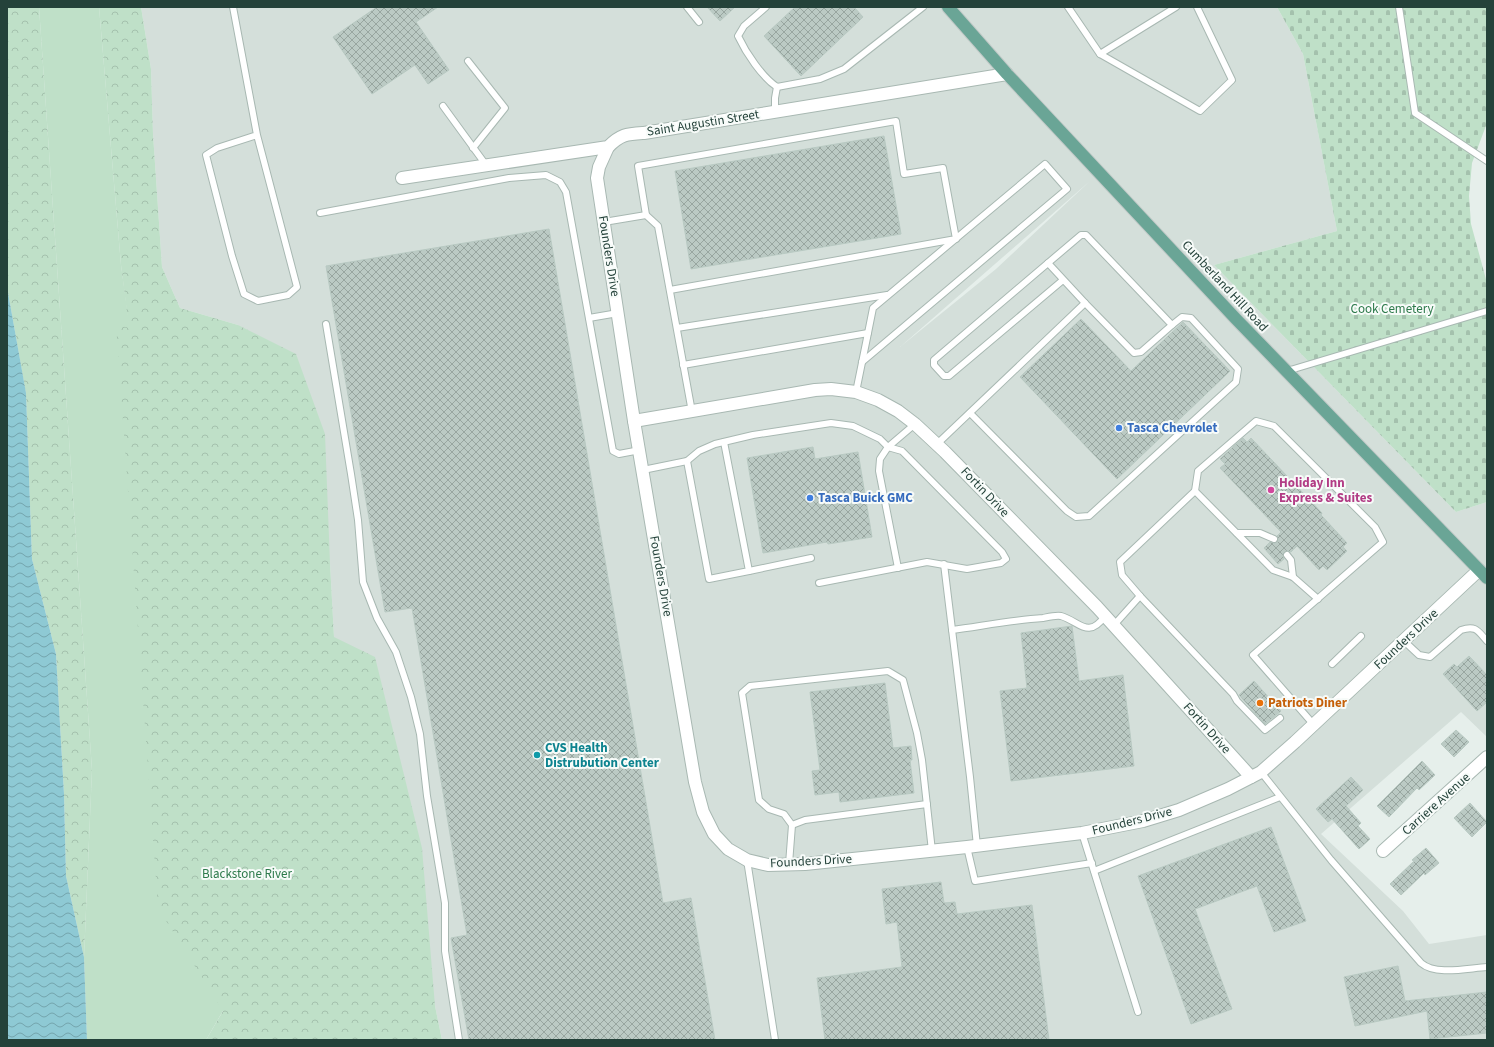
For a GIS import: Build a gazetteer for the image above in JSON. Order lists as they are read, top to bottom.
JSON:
{
  "streets": {
    "main road": ["Cumberland Hill Road"],
    "street": [
      "Saint Augustin Street",
      "Founders Drive",
      "Fortin Drive",
      "Carriere Avenue"
    ]
  },
  "crossings": [
    ["Saint Augustin Street", "Founders Drive"],
    ["Saint Augustin Street", "Cumberland Hill Road"],
    ["Founders Drive", "Cumberland Hill Road"],
    ["Founders Drive", "Fortin Drive"]
  ],
  "parks": ["Cook Cemetery", "Blackstone River"],
  "places": [
    "Tasca Chevrolet",
    "Holiday Inn Express & Suites",
    "Tasca Buick GMC",
    "Patriots Diner",
    "CVS Health Distrubution Center"
  ]
}
